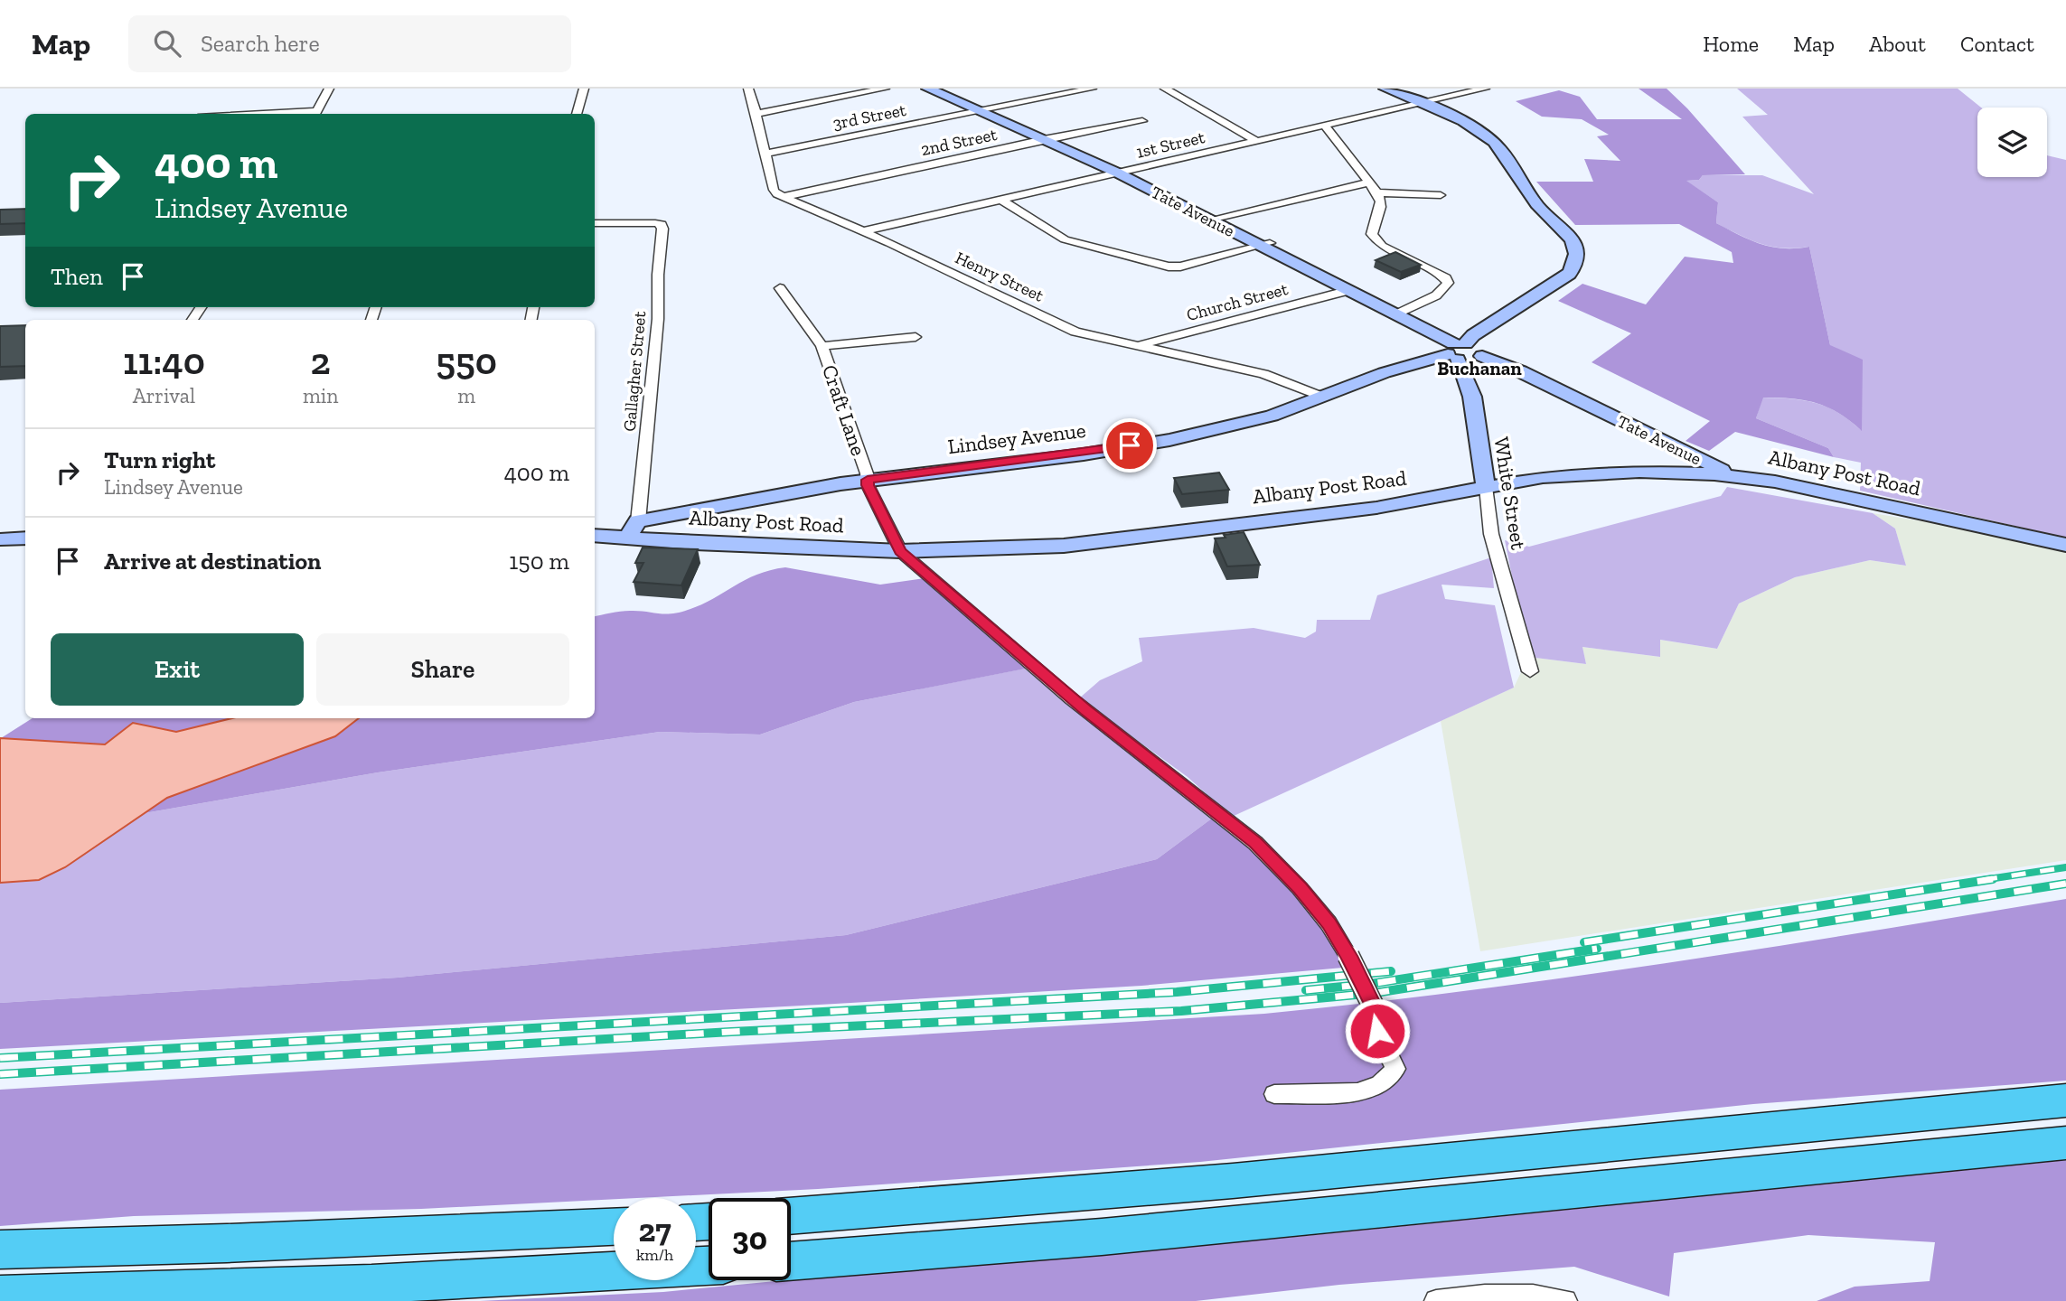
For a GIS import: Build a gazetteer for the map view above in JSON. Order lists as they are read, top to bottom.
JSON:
{
  "streets": {
    "street": [
      "3rd Street",
      "2nd Street",
      "1st Street",
      "Tate Avenue",
      "Henry Street",
      "Church Street",
      "Gallagher Street",
      "Craft Lane",
      "Lindsey Avenue",
      "Albany Post Road",
      "White Street"
    ]
  },
  "crossings": [
    ["3rd Street", "Tate Avenue"],
    ["2nd Street", "Tate Avenue"],
    ["2nd Street", "Henry Street"],
    ["1st Street", "Tate Avenue"],
    ["1st Street", "Henry Street"],
    ["Tate Avenue", "Church Street"],
    ["Tate Avenue", "Lindsey Avenue"],
    ["Tate Avenue", "Albany Post Road"],
    ["Tate Avenue", "White Street"],
    ["Henry Street", "Church Street"],
    ["Henry Street", "Lindsey Avenue"],
    ["Gallagher Street", "Lindsey Avenue"],
    ["Gallagher Street", "Albany Post Road"],
    ["Craft Lane", "Lindsey Avenue"],
    ["Craft Lane", "Albany Post Road"],
    ["Lindsey Avenue", "Albany Post Road"],
    ["Lindsey Avenue", "White Street"],
    ["Albany Post Road", "White Street"]
  ],
  "districts": ["Buchanan"],
  "page": {
    "header": "Map",
    "search": "Search here",
    "nav": [
      "Home",
      "Map",
      "About",
      "Contact"
    ],
    "turn": ["400 m", "Lindsey Avenue"],
    "then": "Then",
    "eta": [
      "11:40",
      "Arrival",
      "2",
      "min",
      "550",
      "m"
    ],
    "list": [
      {
        "name": "Turn right",
        "note": "Lindsey Avenue",
        "value": "400 m"
      },
      {
        "name": "Arrive at destination",
        "value": "150 m"
      }
    ],
    "buttons": ["Exit", "Share"],
    "speed": "27 km/h",
    "limit": "30"
  }
}
